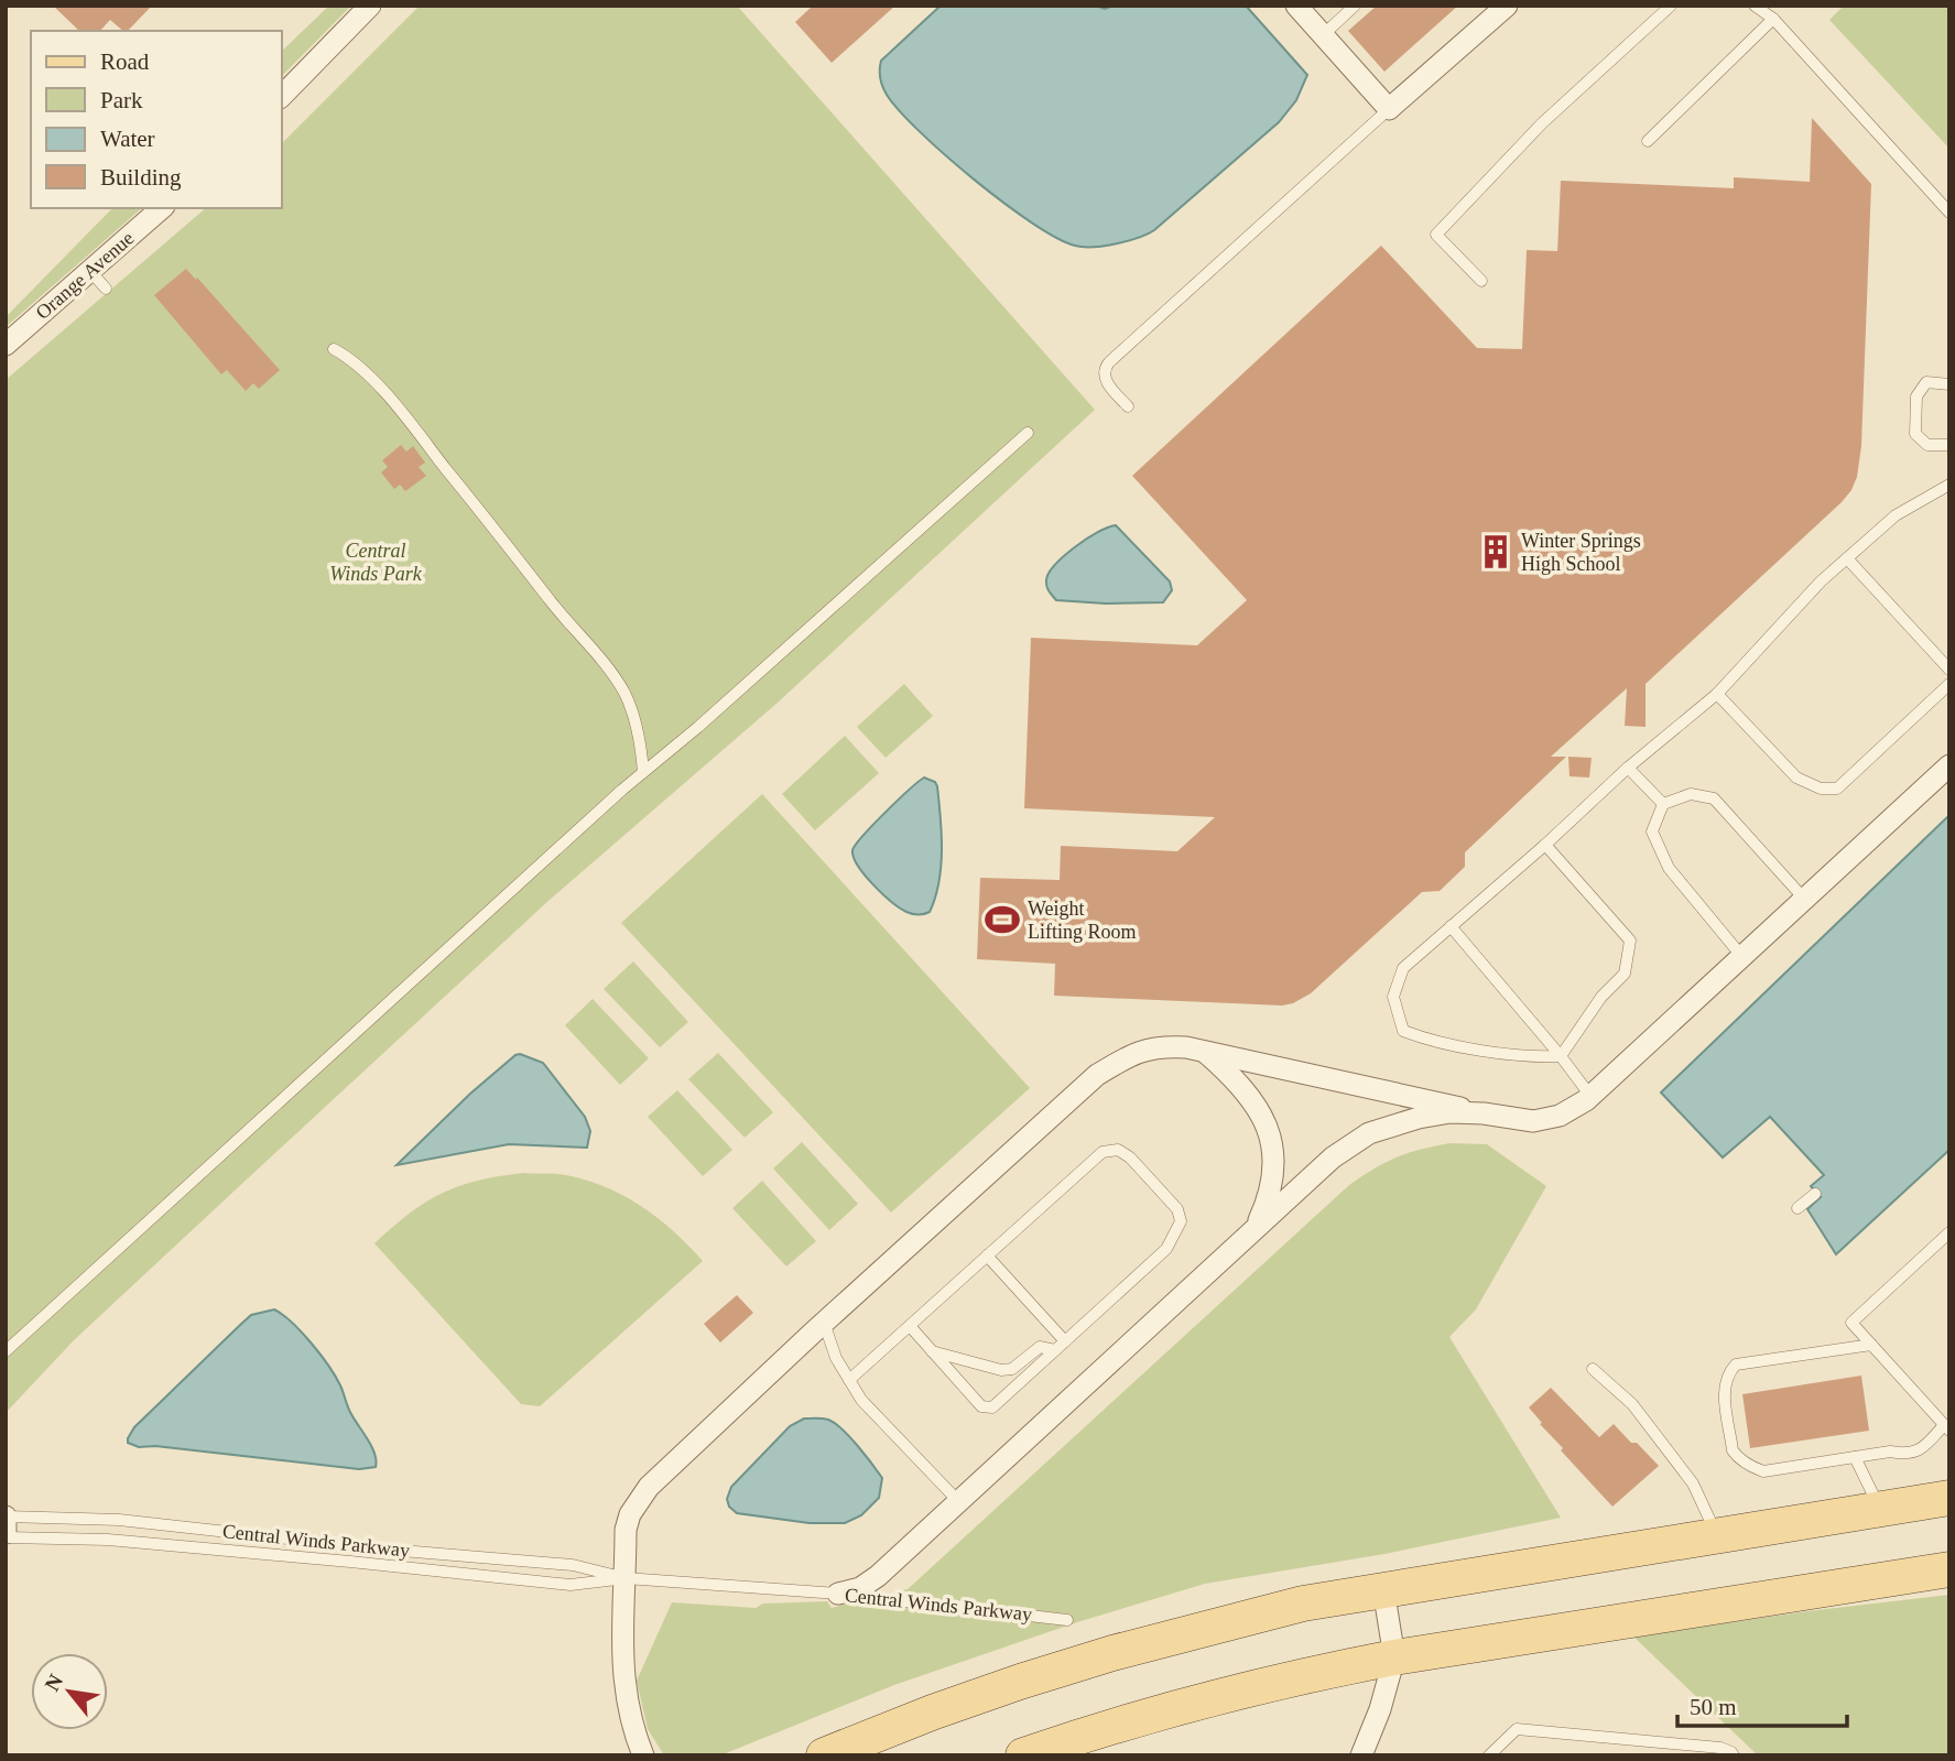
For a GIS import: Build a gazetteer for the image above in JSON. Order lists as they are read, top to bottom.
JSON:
{
  "streets": {
    "street": ["Orange Avenue"],
    "lane": ["Central Winds Parkway"]
  },
  "parks": ["Central Winds Park"],
  "places": {
    "building": ["Winter Springs High School"],
    "sports": ["Weight Lifting Room"]
  },
  "legend": [
    "Road",
    "Park",
    "Water",
    "Building"
  ],
  "scale_bar": "50 m",
  "north": "top left"
}
